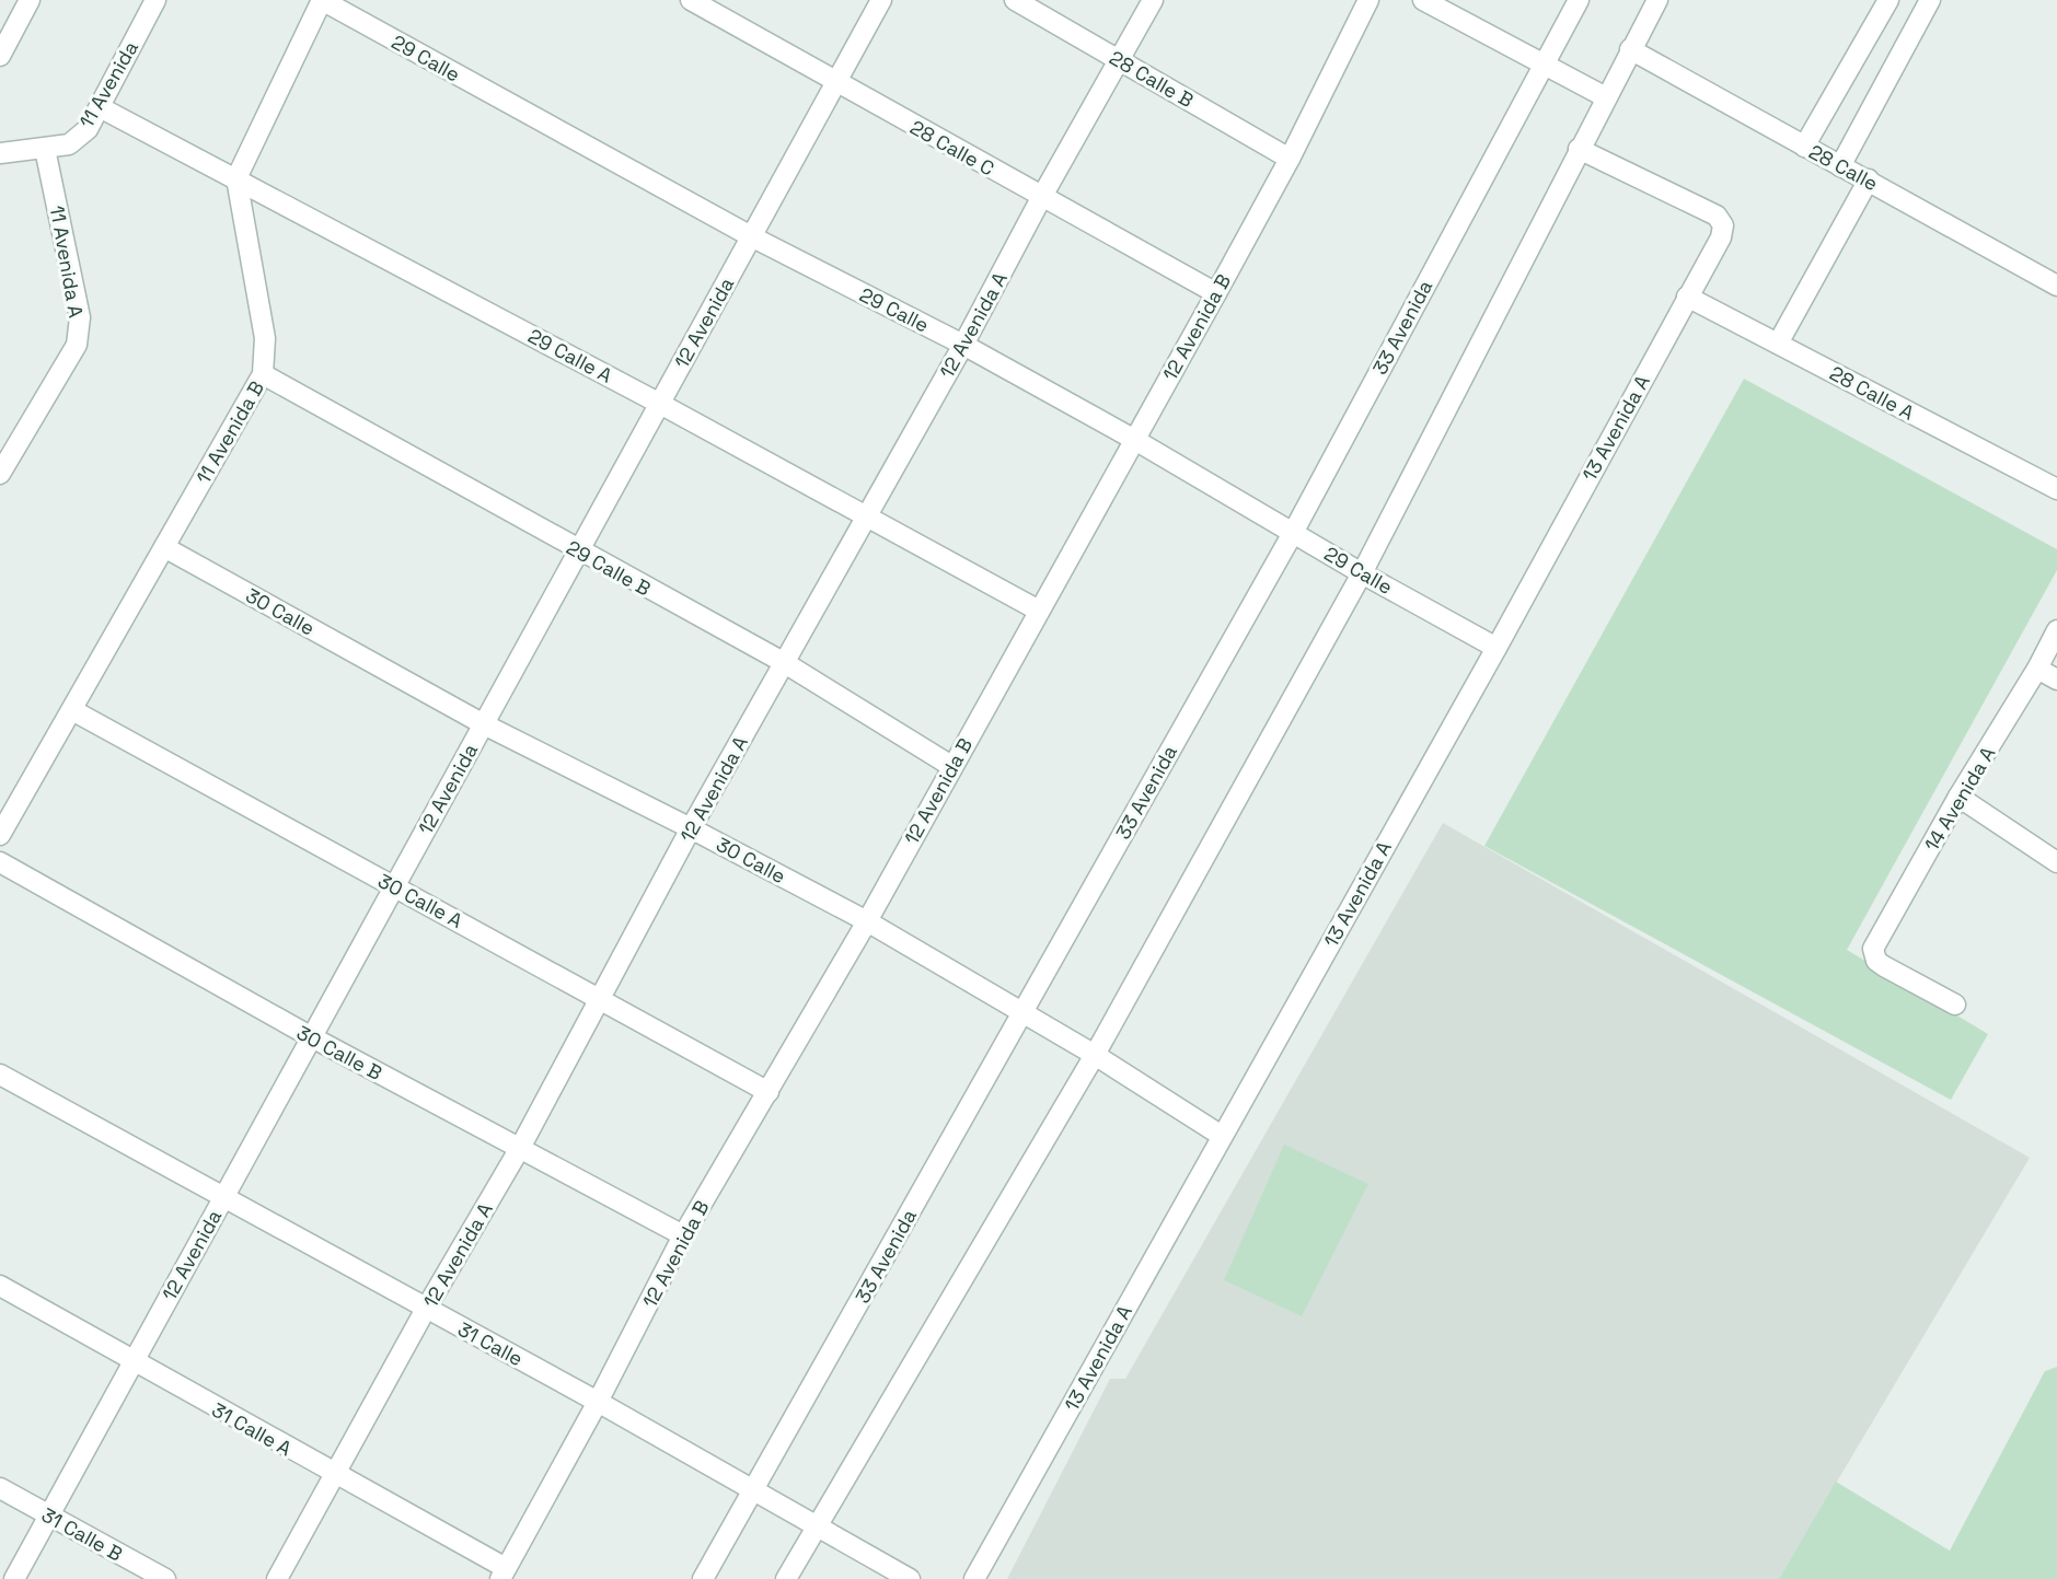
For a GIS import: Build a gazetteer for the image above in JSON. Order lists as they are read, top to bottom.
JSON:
{
  "streets": {
    "street": [
      "29 Calle",
      "28 Calle B",
      "11 Avenida",
      "28 Calle C",
      "28 Calle",
      "11 Avenida A",
      "12 Avenida",
      "12 Avenida A",
      "12 Avenida B",
      "33 Avenida",
      "29 Calle A",
      "28 Calle A",
      "13 Avenida A",
      "11 Avenida B",
      "29 Calle B",
      "30 Calle",
      "14 Avenida A",
      "30 Calle A",
      "30 Calle B",
      "31 Calle",
      "31 Calle A",
      "31 Calle B"
    ]
  },
  "crossings": [
    ["29 Calle", "12 Avenida"],
    ["29 Calle", "12 Avenida A"],
    ["29 Calle", "12 Avenida B"],
    ["29 Calle", "33 Avenida"],
    ["29 Calle", "13 Avenida A"],
    ["28 Calle B", "12 Avenida A"],
    ["28 Calle B", "12 Avenida B"],
    ["11 Avenida", "11 Avenida A"],
    ["11 Avenida", "29 Calle A"],
    ["28 Calle C", "12 Avenida"],
    ["28 Calle C", "12 Avenida A"],
    ["28 Calle C", "12 Avenida B"],
    ["12 Avenida", "29 Calle A"],
    ["12 Avenida", "29 Calle B"],
    ["12 Avenida", "30 Calle"],
    ["12 Avenida", "30 Calle A"],
    ["12 Avenida", "30 Calle B"],
    ["12 Avenida", "31 Calle"],
    ["12 Avenida", "31 Calle A"],
    ["12 Avenida", "31 Calle B"],
    ["12 Avenida A", "29 Calle A"],
    ["12 Avenida A", "29 Calle B"],
    ["12 Avenida A", "30 Calle"],
    ["12 Avenida A", "30 Calle A"],
    ["12 Avenida A", "30 Calle B"],
    ["12 Avenida A", "31 Calle"],
    ["12 Avenida A", "31 Calle A"],
    ["12 Avenida B", "29 Calle A"],
    ["12 Avenida B", "29 Calle B"],
    ["12 Avenida B", "30 Calle"],
    ["12 Avenida B", "30 Calle A"],
    ["12 Avenida B", "30 Calle B"],
    ["12 Avenida B", "31 Calle"],
    ["12 Avenida B", "31 Calle A"],
    ["33 Avenida", "30 Calle"],
    ["33 Avenida", "31 Calle"],
    ["29 Calle A", "11 Avenida B"],
    ["28 Calle A", "13 Avenida A"],
    ["13 Avenida A", "30 Calle"],
    ["11 Avenida B", "29 Calle B"],
    ["11 Avenida B", "30 Calle"],
    ["11 Avenida B", "30 Calle A"]
  ]
}
